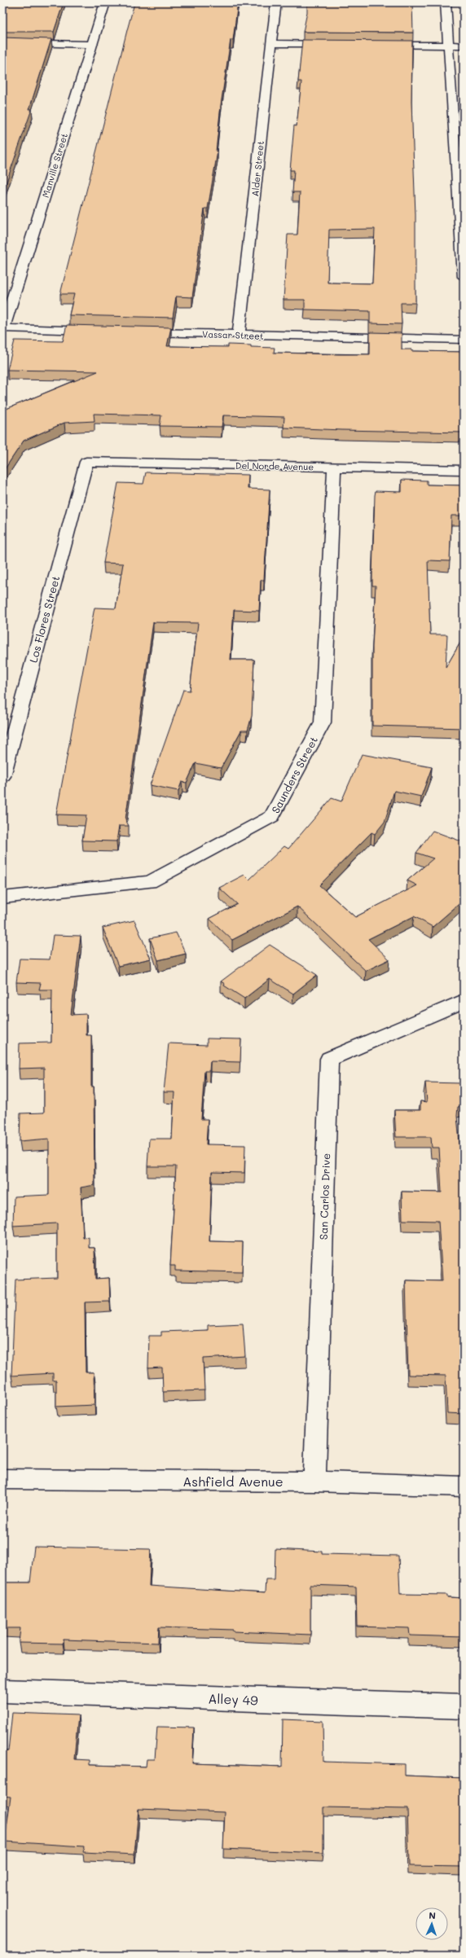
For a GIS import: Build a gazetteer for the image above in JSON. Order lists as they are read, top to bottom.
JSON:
{
  "streets": {
    "street": [
      "Manville Street",
      "Alder Street",
      "Vassar Street",
      "Del Norde Avenue",
      "Los Flores Street",
      "Saunders Street",
      "San Carlos Drive",
      "Ashfield Avenue",
      "Alley 49"
    ]
  },
  "crossings": [
    ["Alder Street", "Vassar Street"],
    ["Del Norde Avenue", "Los Flores Street"],
    ["Del Norde Avenue", "Saunders Street"],
    ["San Carlos Drive", "Ashfield Avenue"]
  ],
  "north": "top"
}
